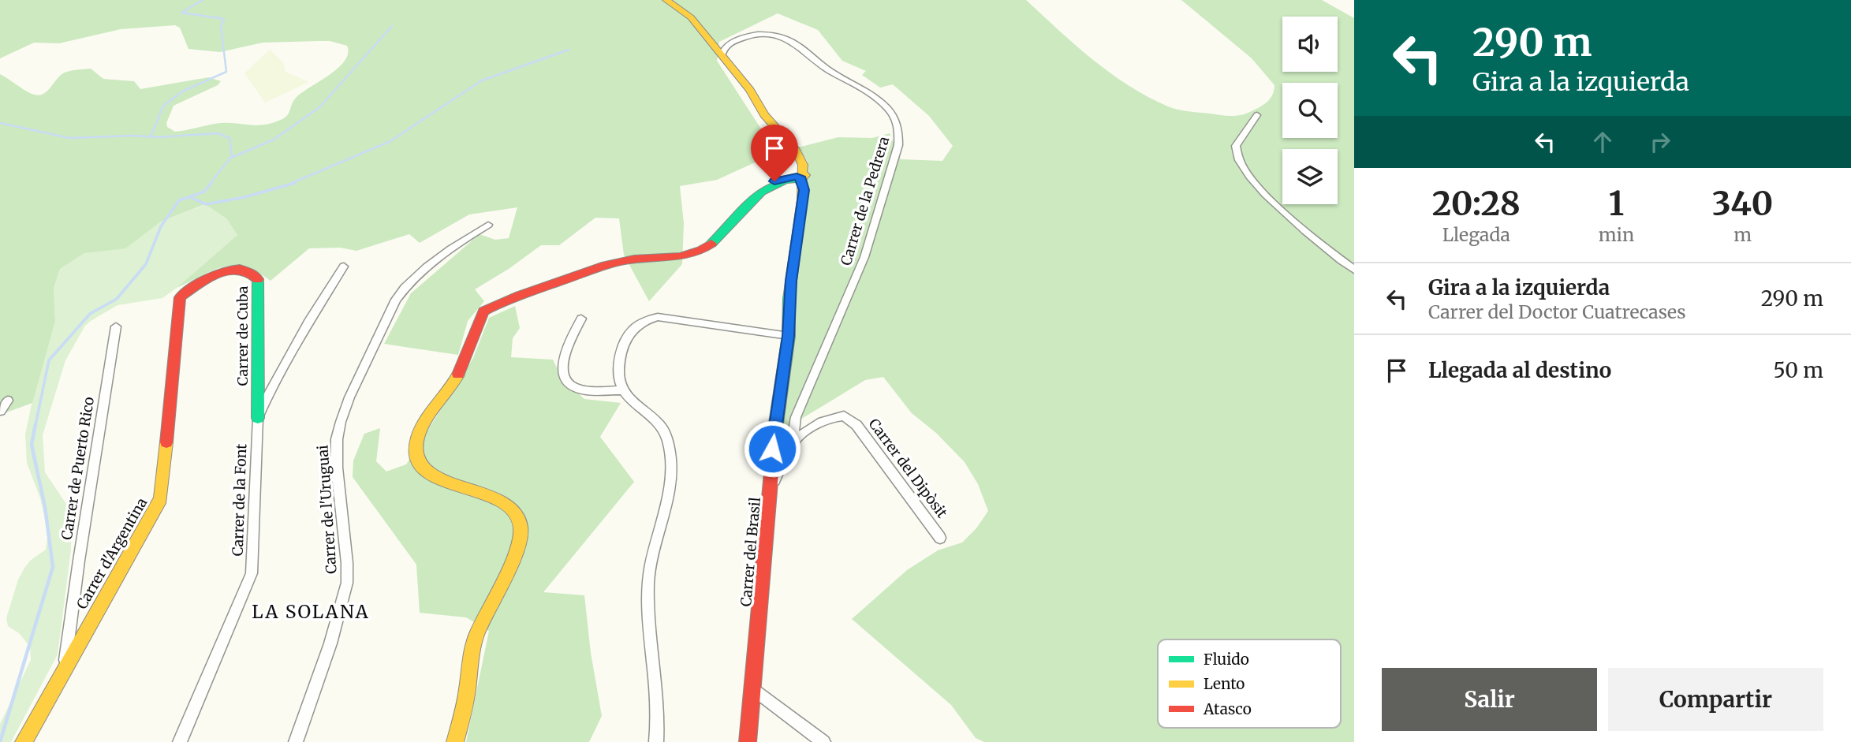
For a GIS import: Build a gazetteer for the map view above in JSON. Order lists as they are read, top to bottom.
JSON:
{
  "streets": {
    "street": [
      "Carrer de la Pedrera",
      "Carrer de Cuba",
      "Carrer de Puerto Rico",
      "Carrer del Dipòsit",
      "Carrer de la Font",
      "Carrer de l'Uruguai",
      "Carrer del Brasil",
      "Carrer d'Argentina"
    ]
  },
  "crossings": [
    ["Carrer de la Pedrera", "Carrer del Dipòsit"],
    ["Carrer de la Pedrera", "Carrer del Brasil"],
    ["Carrer de Cuba", "Carrer de la Font"],
    ["Carrer de Cuba", "Carrer d'Argentina"],
    ["Carrer de Puerto Rico", "Carrer d'Argentina"]
  ],
  "districts": ["LA SOLANA"],
  "legend": ["Fluido", "Lento", "Atasco"],
  "page": {
    "turn": ["290 m", "Gira a la izquierda"],
    "eta": [
      "20:28",
      "Llegada",
      "1",
      "min",
      "340",
      "m"
    ],
    "list": [
      {
        "name": "Gira a la izquierda",
        "note": "Carrer del Doctor Cuatrecases",
        "value": "290 m"
      },
      {
        "name": "Llegada al destino",
        "value": "50 m"
      }
    ],
    "buttons": ["Salir", "Compartir"]
  }
}
